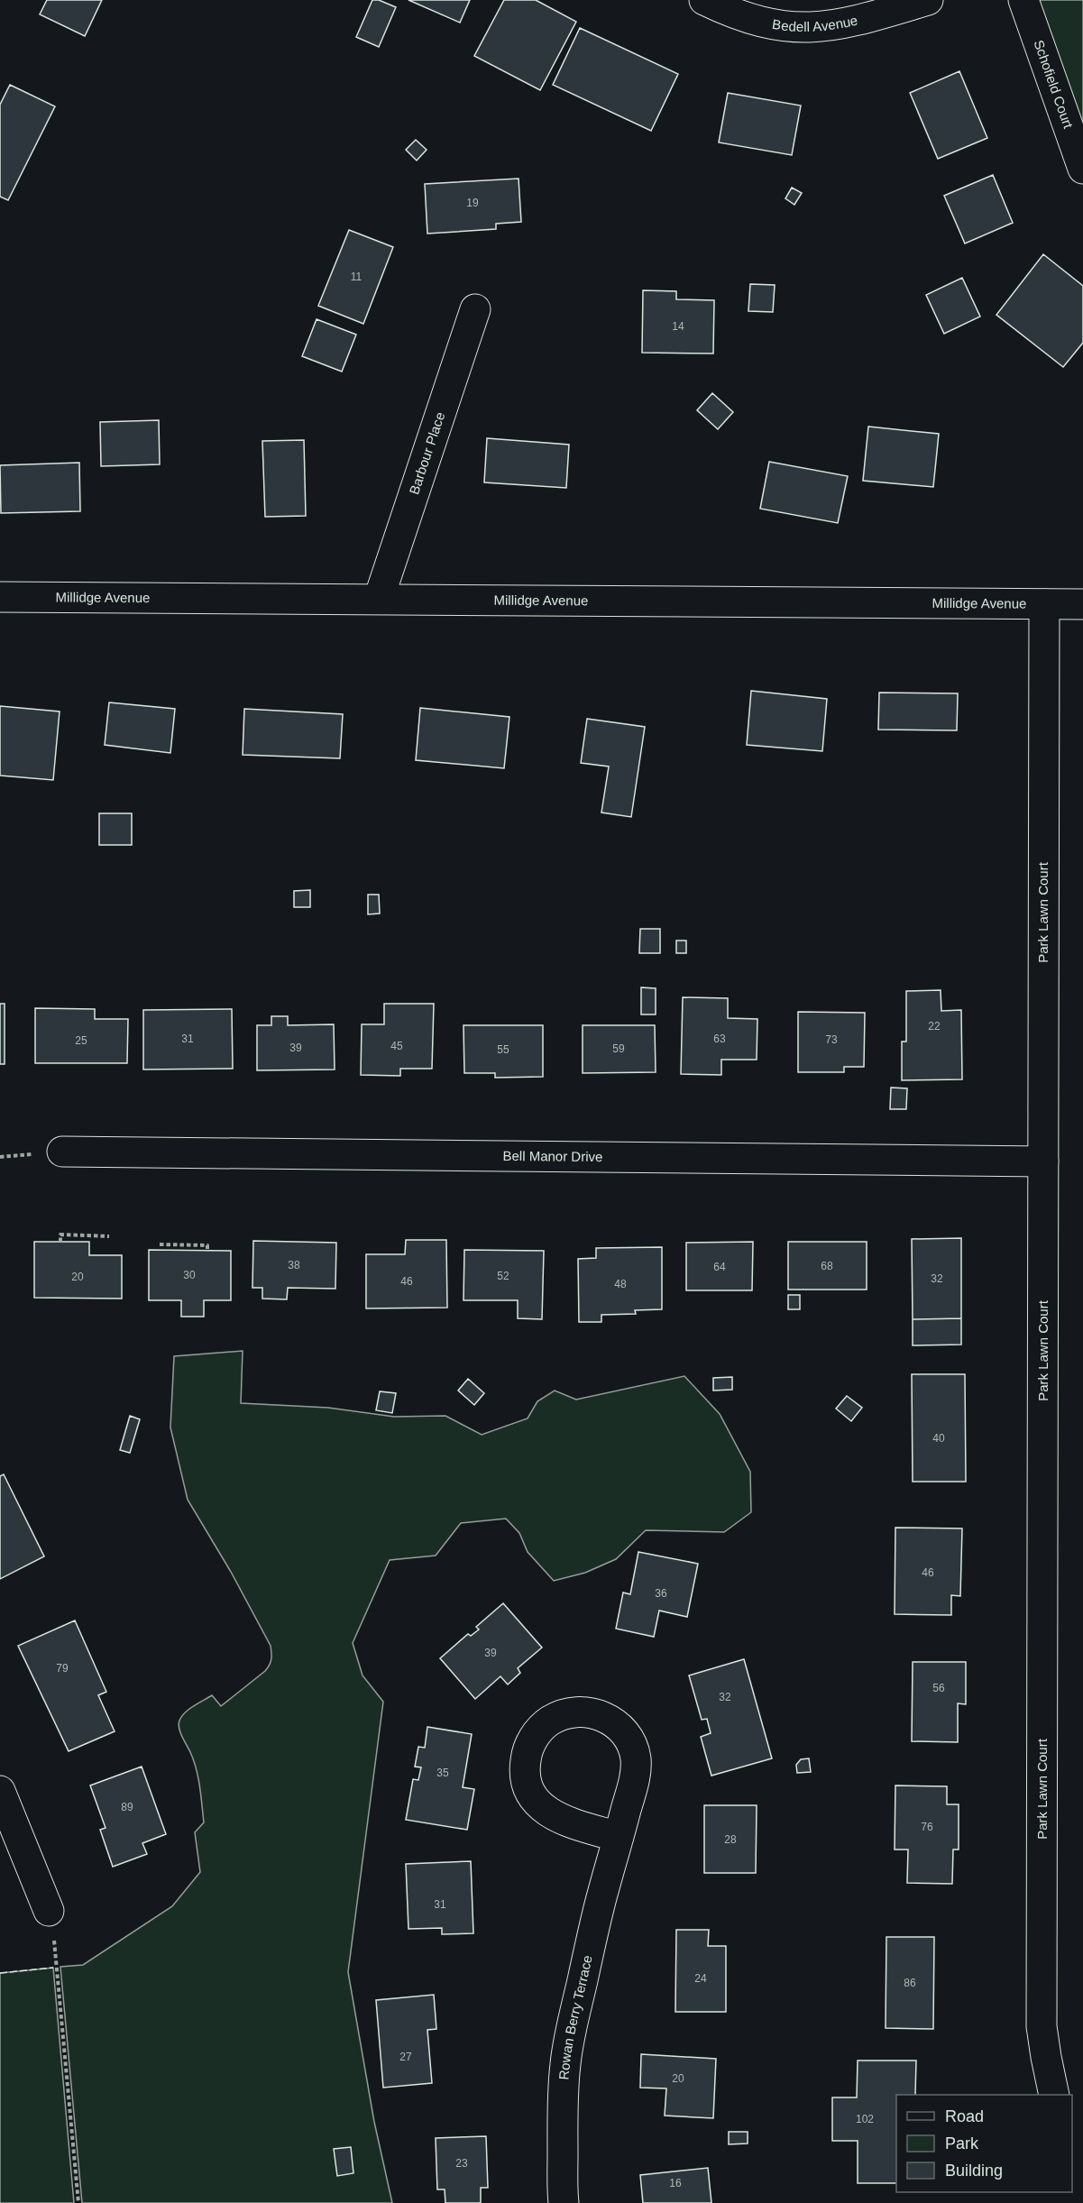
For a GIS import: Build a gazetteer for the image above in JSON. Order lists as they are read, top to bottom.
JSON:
{
  "streets": {
    "street": [
      "Bedell Avenue",
      "Schofield Court",
      "Barbour Place",
      "Millidge Avenue",
      "Park Lawn Court",
      "Bell Manor Drive",
      "Rowan Berry Terrace"
    ]
  },
  "crossings": [
    ["Barbour Place", "Millidge Avenue"],
    ["Millidge Avenue", "Park Lawn Court"],
    ["Park Lawn Court", "Bell Manor Drive"]
  ],
  "house_numbers": [
    "19",
    "11",
    "14",
    "22",
    "31",
    "63",
    "73",
    "25",
    "45",
    "39",
    "59",
    "55",
    "38",
    "68",
    "64",
    "30",
    "52",
    "20",
    "32",
    "46",
    "48",
    "40",
    "46",
    "36",
    "39",
    "79",
    "56",
    "32",
    "35",
    "89",
    "76",
    "28",
    "31",
    "24",
    "86",
    "27",
    "20",
    "102",
    "23",
    "16"
  ],
  "legend": ["Road", "Park", "Building"]
}
